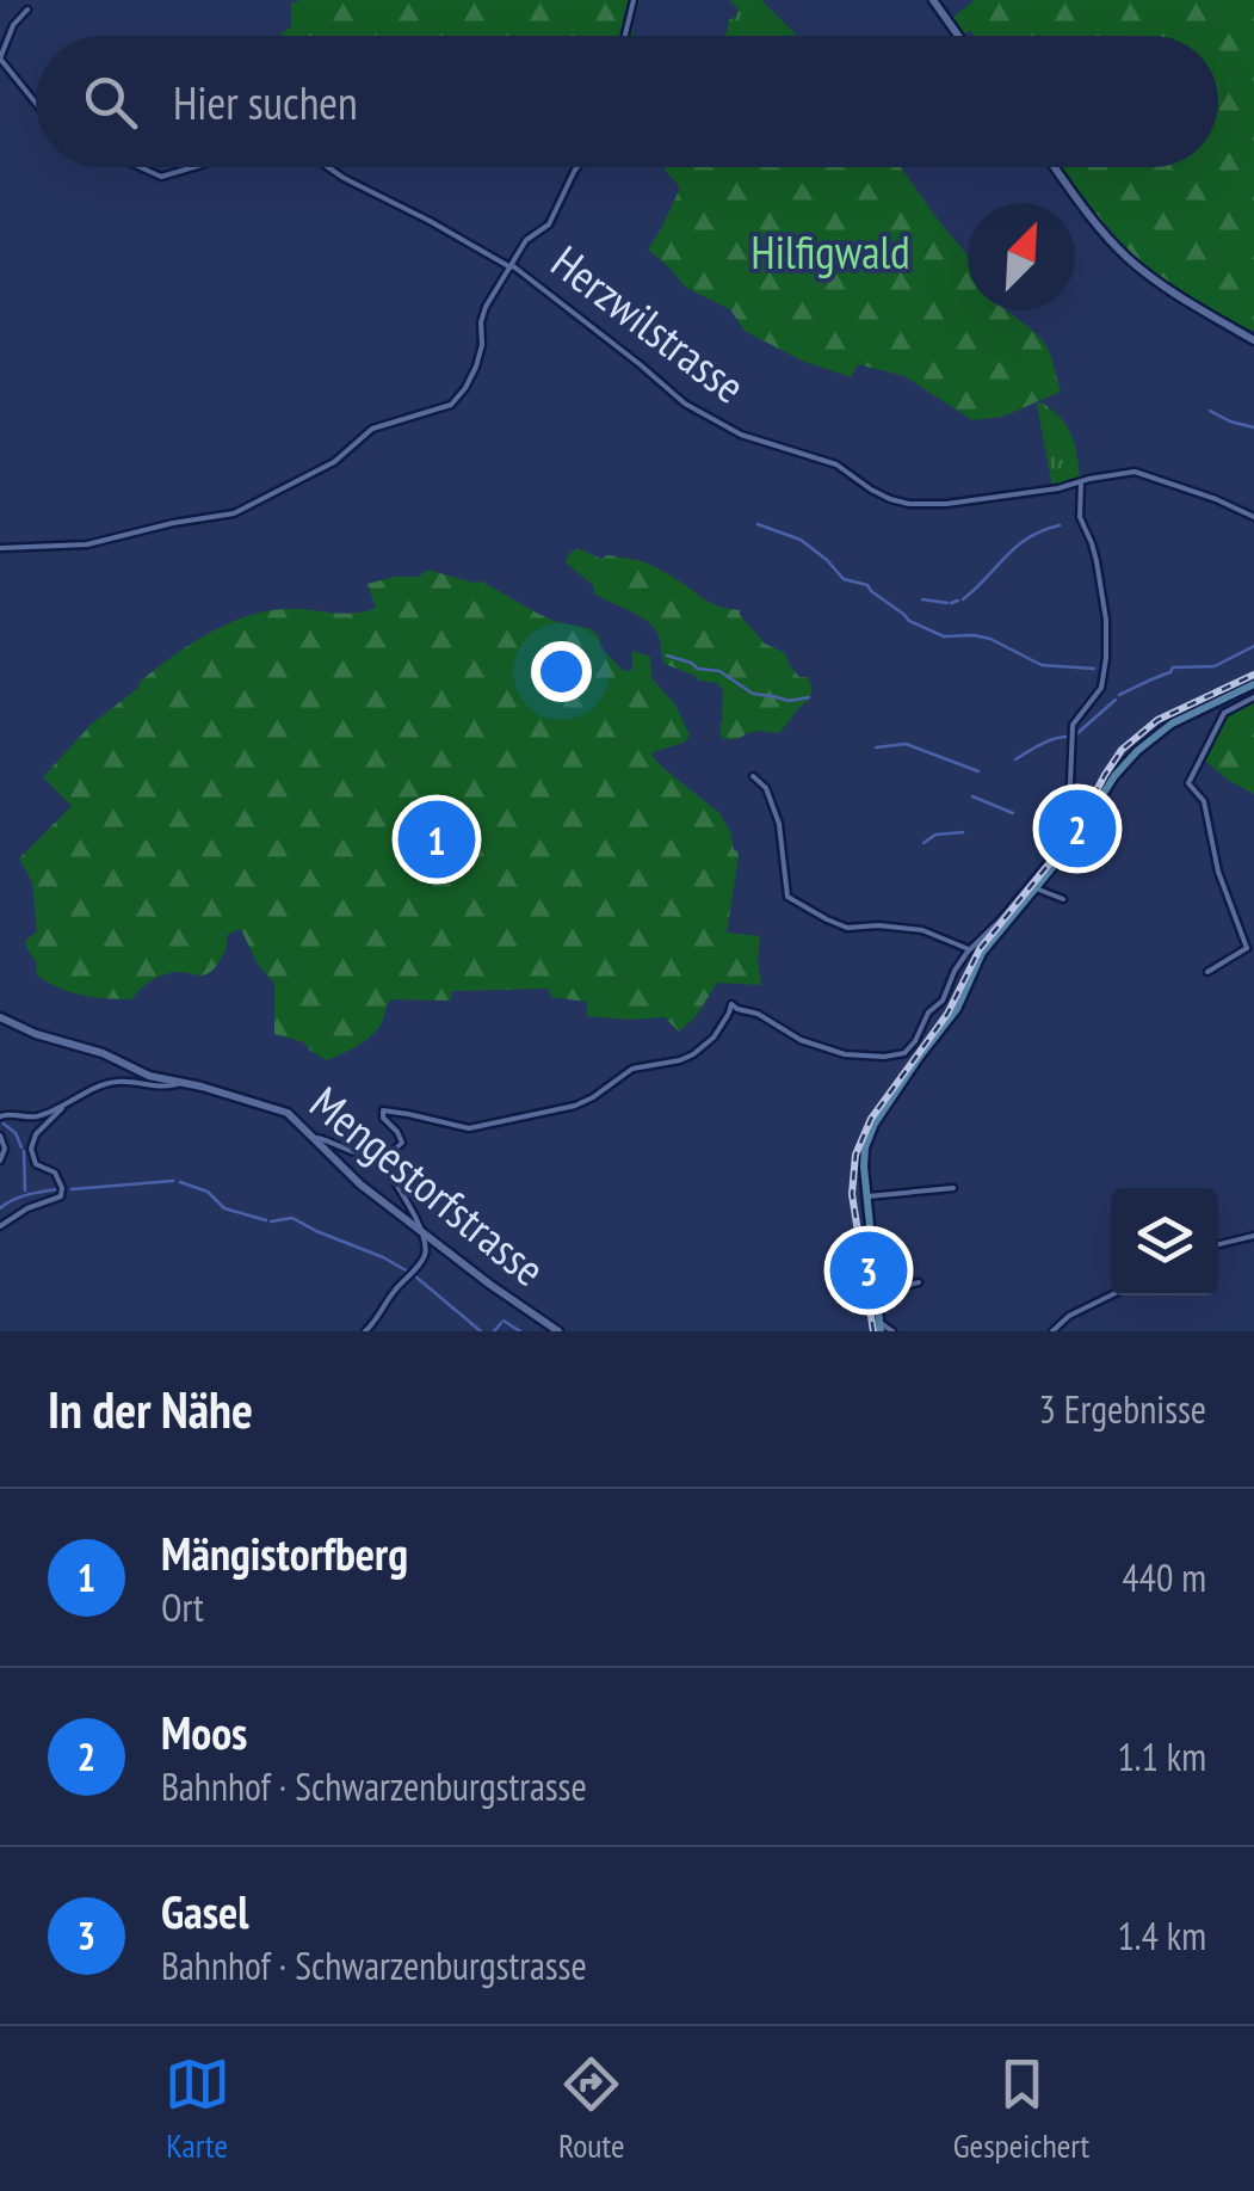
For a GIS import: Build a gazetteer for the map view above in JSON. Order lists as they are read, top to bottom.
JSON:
{
  "streets": {
    "street": ["Herzwilstrasse", "Mengestorfstrasse"]
  },
  "parks": ["Hilfigwald"],
  "north": "top right",
  "page": {
    "search": "Hier suchen",
    "pins": ["2", "1", "3"],
    "heading": ["In der Nähe", "3 Ergebnisse"],
    "list": [
      {
        "mark": "1",
        "name": "Mängistorfberg",
        "note": "Ort",
        "value": "440 m"
      },
      {
        "mark": "2",
        "name": "Moos",
        "note": "Bahnhof · Schwarzenburgstrasse",
        "value": "1.1 km"
      },
      {
        "mark": "3",
        "name": "Gasel",
        "note": "Bahnhof · Schwarzenburgstrasse",
        "value": "1.4 km"
      }
    ],
    "nav": ["Karte", "Route", "Gespeichert"]
  }
}
